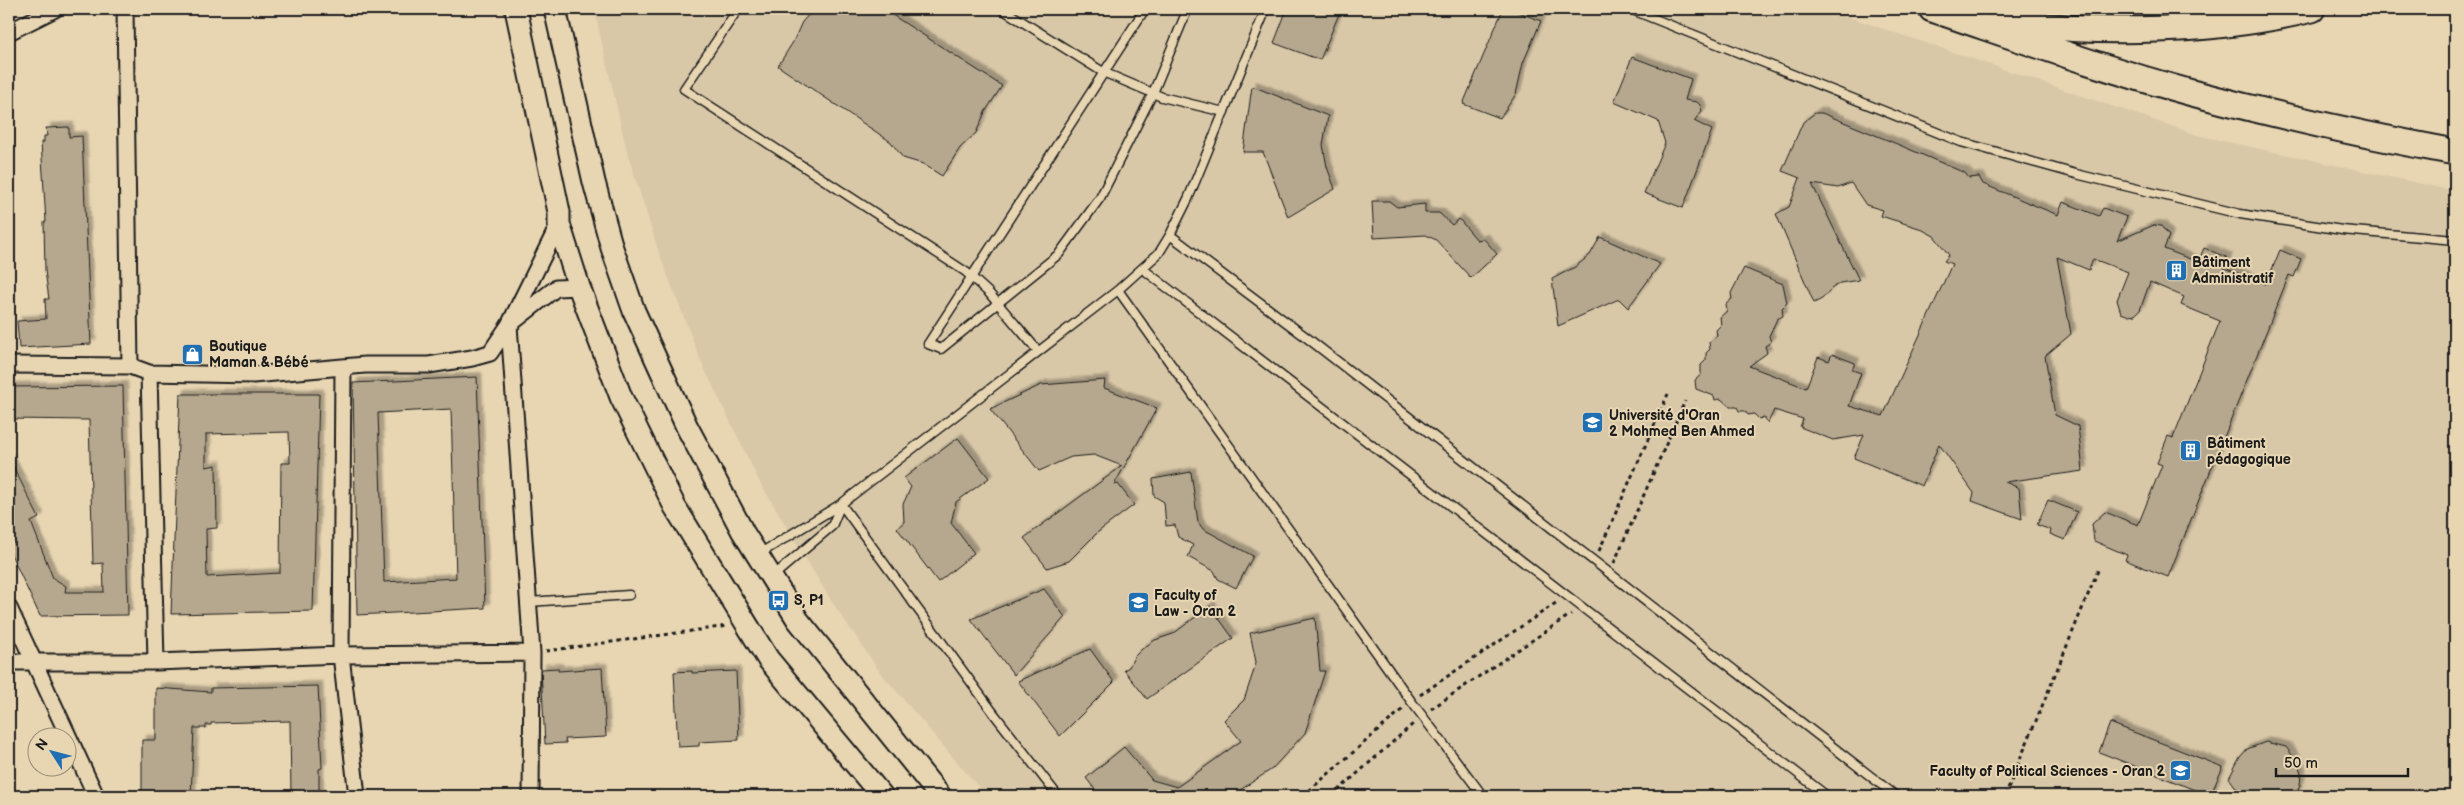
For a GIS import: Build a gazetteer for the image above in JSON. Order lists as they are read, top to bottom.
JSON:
{
  "places": {
    "building": ["Bâtiment Administratif", "Bâtiment pédagogique"],
    "shop": ["Boutique Maman & Bébé"],
    "school or university": ["Université d'Oran 2 Mohmed Ben Ahmed", "Faculty of Law - Oran 2", "Faculty of Political Sciences - Oran 2"],
    "bus stop": ["S, P1"]
  },
  "scale_bar": "50 m",
  "north": "top left"
}
